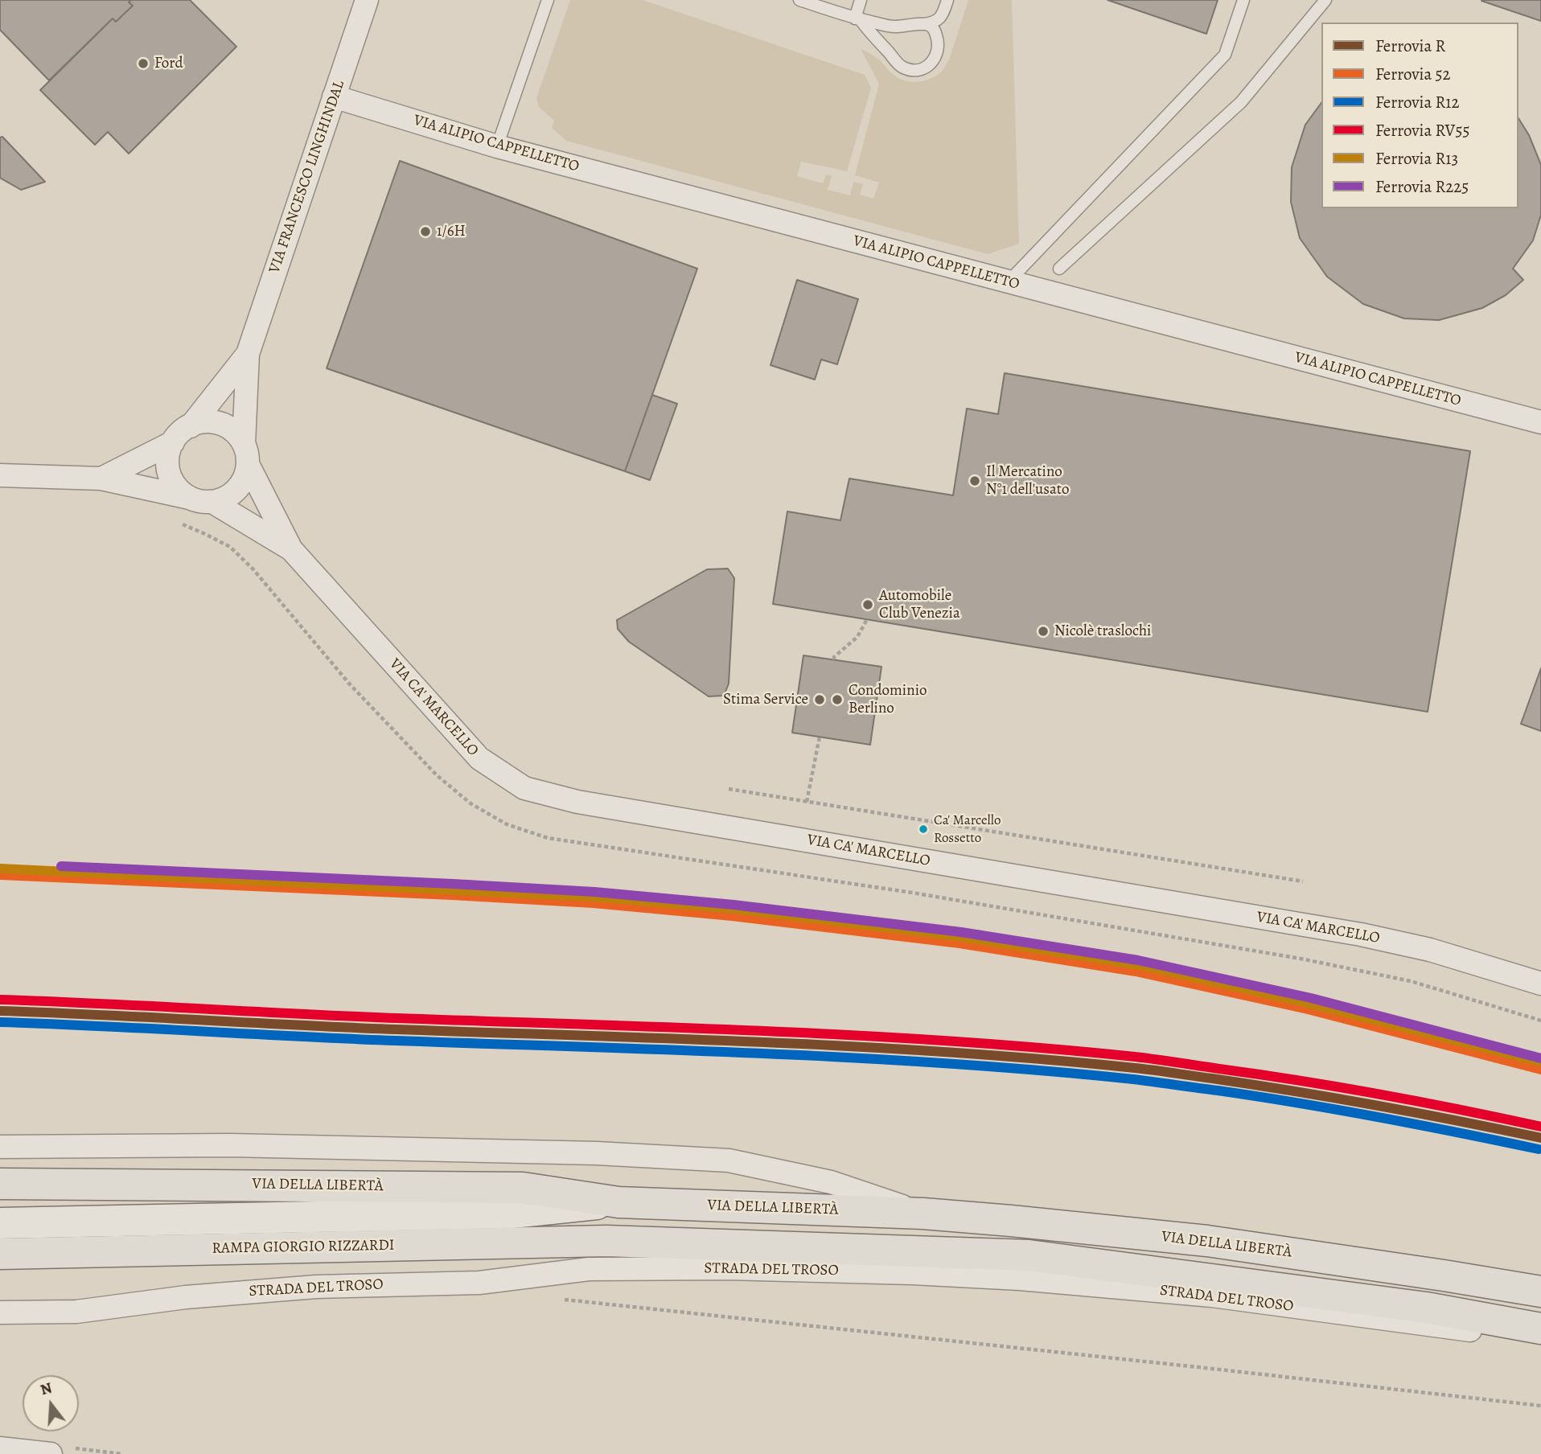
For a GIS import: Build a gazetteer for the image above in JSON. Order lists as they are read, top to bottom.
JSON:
{
  "streets": {
    "highway": ["VIA DELLA LIBERTÀ", "RAMPA GIORGIO RIZZARDI"],
    "street": [
      "VIA ALIPIO CAPPELLETTO",
      "VIA FRANCESCO LINGHINDAL",
      "VIA CA' MARCELLO",
      "STRADA DEL TROSO"
    ]
  },
  "crossings": [
    ["VIA ALIPIO CAPPELLETTO", "VIA FRANCESCO LINGHINDAL"],
    ["VIA FRANCESCO LINGHINDAL", "VIA CA' MARCELLO"]
  ],
  "places": [
    "Ford",
    "1/6H",
    "Il Mercatino N°1 dell'usato",
    "Automobile Club Venezia",
    "Nicolè traslochi",
    "Stima Service",
    "Condominio Berlino",
    "Ca' Marcello Rossetto"
  ],
  "lines": [
    "rail line R225",
    "rail line R13",
    "rail line 52",
    "rail line RV55",
    "rail line R",
    "rail line R12"
  ],
  "legend": [
    "Ferrovia R",
    "Ferrovia 52",
    "Ferrovia R12",
    "Ferrovia RV55",
    "Ferrovia R13",
    "Ferrovia R225"
  ],
  "north": "top"
}
